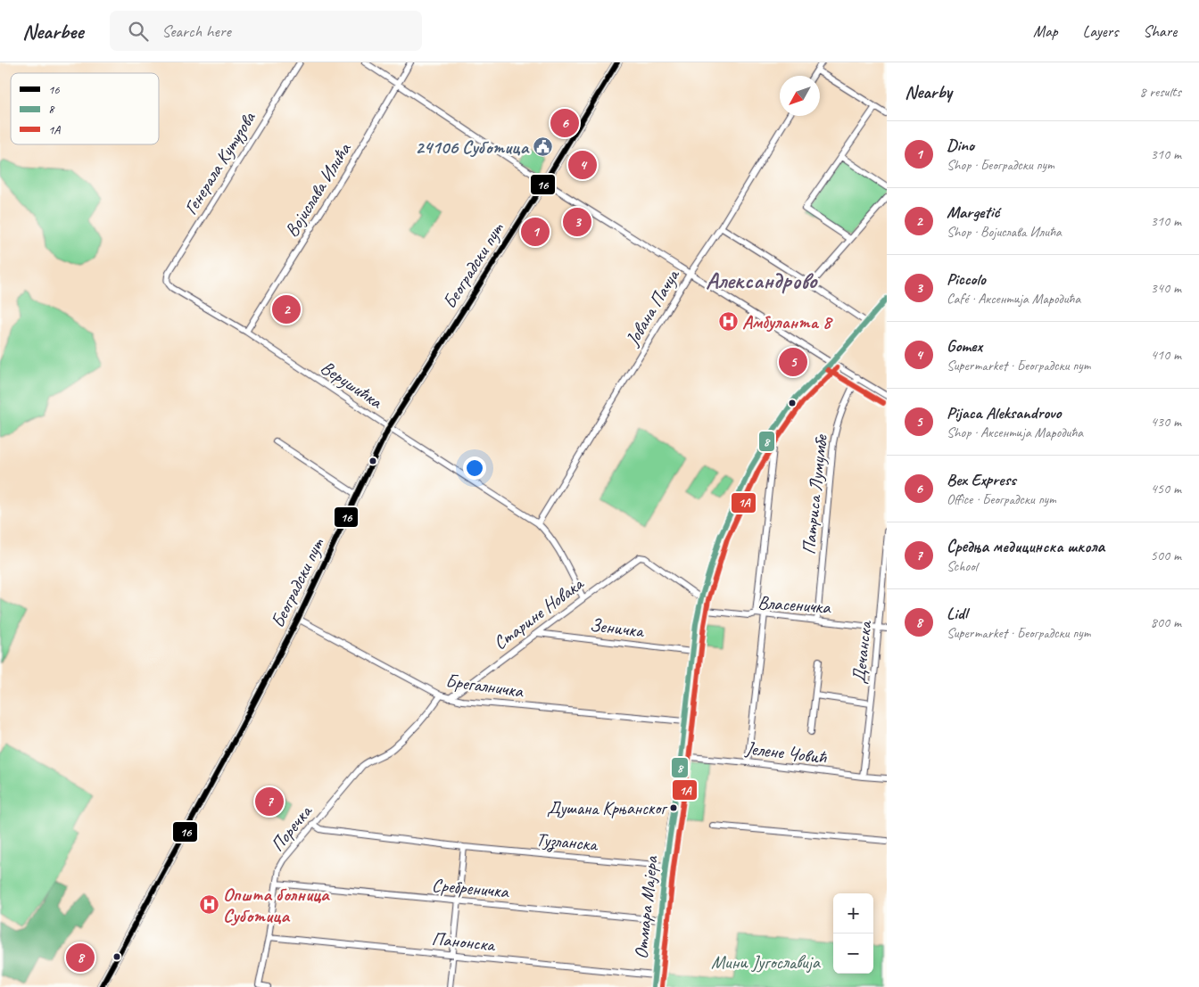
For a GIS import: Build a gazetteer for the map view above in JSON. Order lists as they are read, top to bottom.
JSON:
{
  "streets": {
    "main road": ["Београдски пут"],
    "street": [
      "Генерала Кутузова",
      "Војислава Илића",
      "Јована Пачуа",
      "Верушићка",
      "Патриса Лумумбе",
      "Власеничка",
      "Старине Новака",
      "Зеничка",
      "Дечанска",
      "Брегалничка",
      "Јелене Човић",
      "Поречка",
      "Тузланска",
      "Сребреничка",
      "Отмара Мајера",
      "Панонска"
    ]
  },
  "crossings": [
    ["Генерала Кутузова", "Верушићка"],
    ["Војислава Илића", "Верушићка"],
    ["Београдски пут", "Верушићка"],
    ["Београдски пут", "Брегалничка"],
    ["Јована Пачуа", "Верушићка"],
    ["Верушићка", "Старине Новака"],
    ["Патриса Лумумбе", "Власеничка"],
    ["Власеничка", "Дечанска"],
    ["Власеничка", "Отмара Мајера"],
    ["Старине Новака", "Зеничка"],
    ["Старине Новака", "Брегалничка"],
    ["Старине Новака", "Отмара Мајера"],
    ["Зеничка", "Отмара Мајера"],
    ["Дечанска", "Јелене Човић"],
    ["Брегалничка", "Поречка"],
    ["Брегалничка", "Отмара Мајера"],
    ["Јелене Човић", "Отмара Мајера"],
    ["Поречка", "Тузланска"],
    ["Поречка", "Сребреничка"],
    ["Поречка", "Панонска"],
    ["Тузланска", "Отмара Мајера"],
    ["Сребреничка", "Отмара Мајера"],
    ["Отмара Мајера", "Панонска"]
  ],
  "districts": ["Александрово"],
  "parks": ["Мини Југославија"],
  "places": {
    "public building": ["24106 Суботица"],
    "hospital": ["Амбуланта 8", "Општа болница Суботица"],
    "other": ["Душана Крњанског"]
  },
  "lines": ["transit line 16", "transit line 8", "transit line 1A"],
  "legend": ["16", "8", "1A"],
  "north": "bottom left",
  "page": {
    "header": "Nearbee",
    "search": "Search here",
    "nav": ["Map", "Layers", "Share"],
    "heading": ["Nearby", "8 results"],
    "pins": [
      "6",
      "4",
      "3",
      "1",
      "2",
      "5",
      "7",
      "8"
    ],
    "list": [
      {
        "mark": "1",
        "name": "Dino",
        "note": "Shop · Београдски пут",
        "value": "310 m"
      },
      {
        "mark": "2",
        "name": "Margetić",
        "note": "Shop · Војислава Илића",
        "value": "310 m"
      },
      {
        "mark": "3",
        "name": "Piccolo",
        "note": "Café · Аксентија Мародића",
        "value": "340 m"
      },
      {
        "mark": "4",
        "name": "Gomex",
        "note": "Supermarket · Београдски пут",
        "value": "410 m"
      },
      {
        "mark": "5",
        "name": "Pijaca Aleksandrovo",
        "note": "Shop · Аксентија Мародића",
        "value": "430 m"
      },
      {
        "mark": "6",
        "name": "Bex Express",
        "note": "Office · Београдски пут",
        "value": "450 m"
      },
      {
        "mark": "7",
        "name": "Средња медицинска школа",
        "note": "School",
        "value": "500 m"
      },
      {
        "mark": "8",
        "name": "Lidl",
        "note": "Supermarket · Београдски пут",
        "value": "800 m"
      }
    ],
    "map_buttons": ["+", "−"]
  }
}
